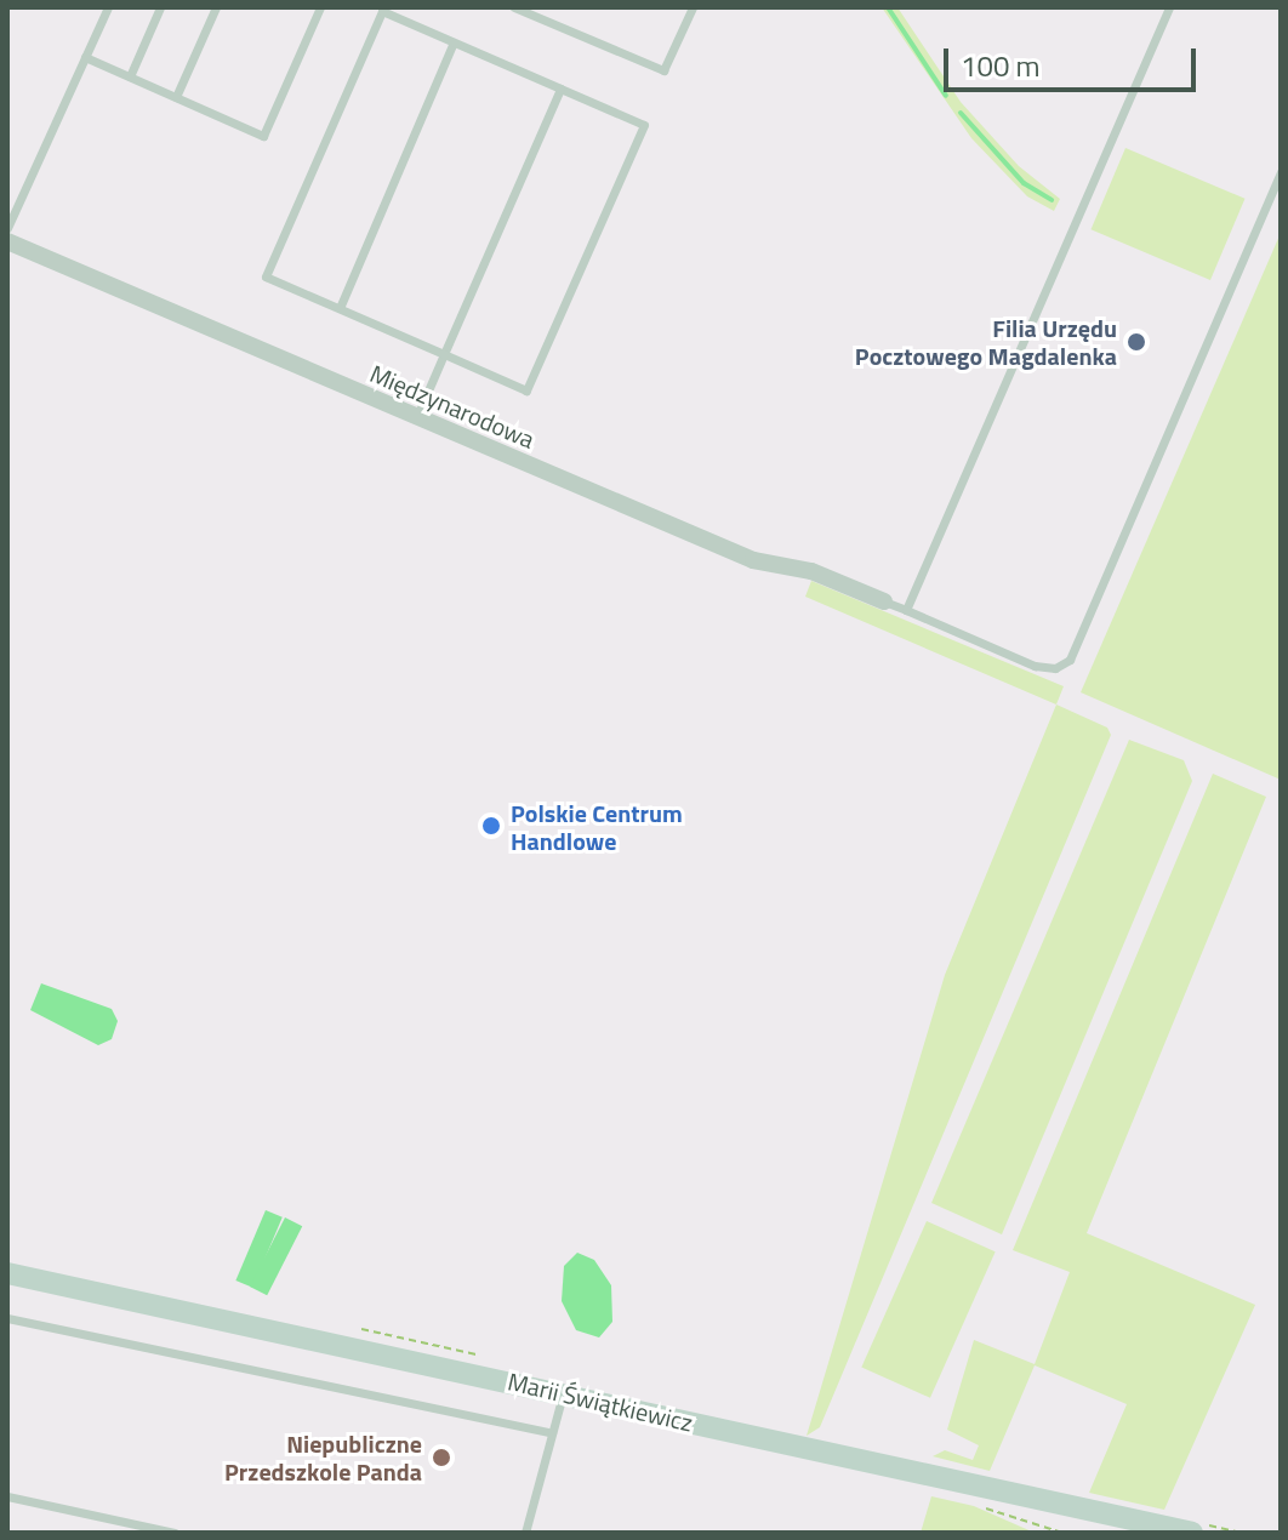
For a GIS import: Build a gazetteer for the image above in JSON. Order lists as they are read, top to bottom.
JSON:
{
  "streets": {
    "street": ["Międzynarodowa", "Marii Świątkiewicz"]
  },
  "places": ["Filia Urzędu Pocztowego Magdalenka", "Polskie Centrum Handlowe", "Niepubliczne Przedszkole Panda"],
  "scale_bar": "100 m"
}
